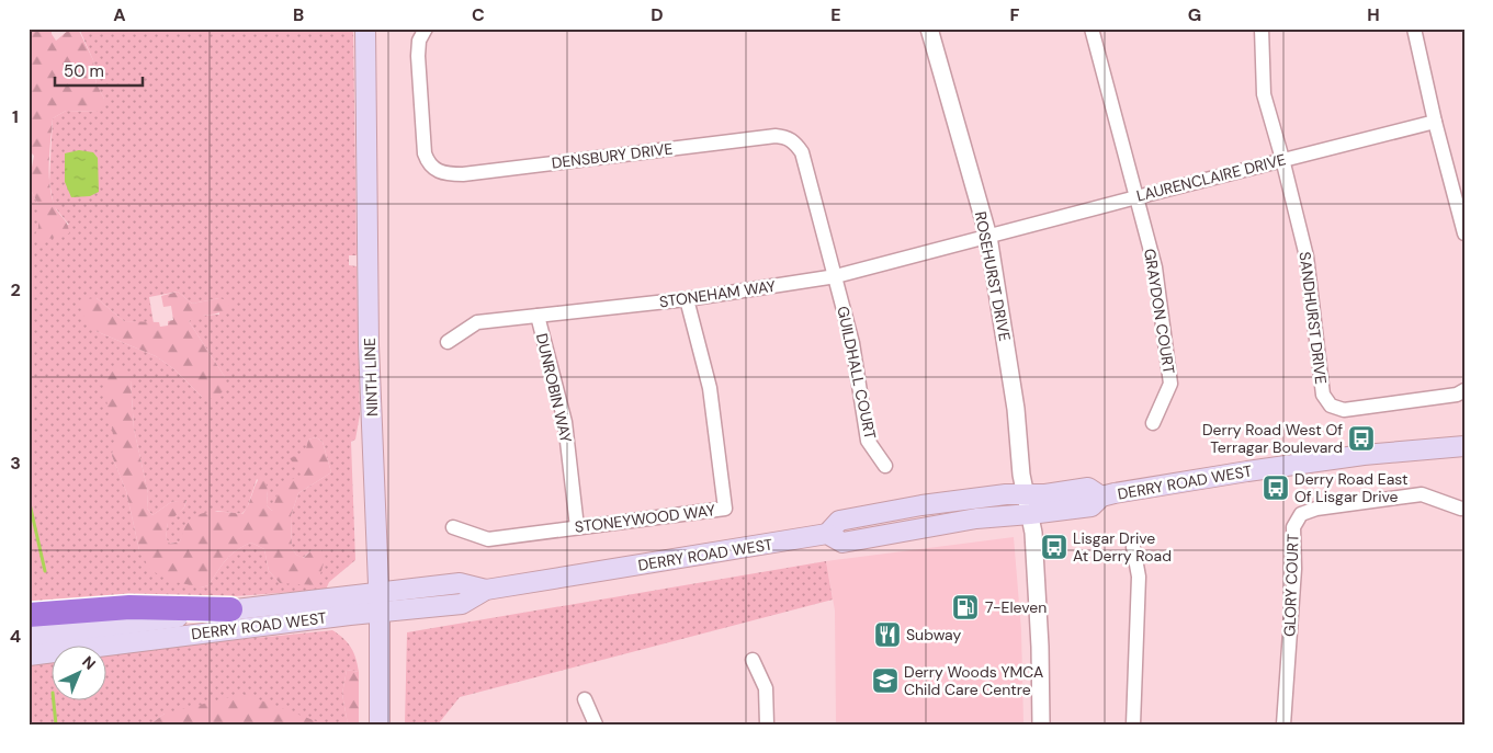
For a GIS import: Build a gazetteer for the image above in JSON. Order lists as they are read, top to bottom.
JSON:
{
  "streets": {
    "main road": ["NINTH LINE", "DERRY ROAD WEST"],
    "street": [
      "DENSBURY DRIVE",
      "LAURENCLAIRE DRIVE",
      "ROSEHURST DRIVE",
      "STONEHAM WAY",
      "GRAYDON COURT",
      "SANDHURST DRIVE",
      "GUILDHALL COURT",
      "DUNROBIN WAY",
      "STONEYWOOD WAY",
      "GLORY COURT"
    ]
  },
  "crossings": [
    ["DENSBURY DRIVE", "STONEHAM WAY"],
    ["DENSBURY DRIVE", "GUILDHALL COURT"],
    ["LAURENCLAIRE DRIVE", "ROSEHURST DRIVE"],
    ["LAURENCLAIRE DRIVE", "STONEHAM WAY"],
    ["LAURENCLAIRE DRIVE", "GRAYDON COURT"],
    ["LAURENCLAIRE DRIVE", "SANDHURST DRIVE"],
    ["ROSEHURST DRIVE", "STONEHAM WAY"],
    ["ROSEHURST DRIVE", "DERRY ROAD WEST"],
    ["STONEHAM WAY", "GUILDHALL COURT"],
    ["STONEHAM WAY", "DUNROBIN WAY"],
    ["STONEHAM WAY", "STONEYWOOD WAY"],
    ["NINTH LINE", "DERRY ROAD WEST"],
    ["DUNROBIN WAY", "STONEYWOOD WAY"]
  ],
  "places": {
    "bus stop": ["Derry Road West Of Terragar Boulevard", "Derry Road East Of Lisgar Drive", "Lisgar Drive At Derry Road"],
    "fuel station": ["7-Eleven"],
    "restaurant": ["Subway"],
    "school or university": ["Derry Woods YMCA Child Care Centre"]
  },
  "scale_bar": "50 m",
  "north": "top right",
  "grid": {
    "columns": [
      "A",
      "B",
      "C",
      "D",
      "E",
      "F",
      "G",
      "H"
    ],
    "rows": [
      "1",
      "2",
      "3",
      "4"
    ]
  }
}
